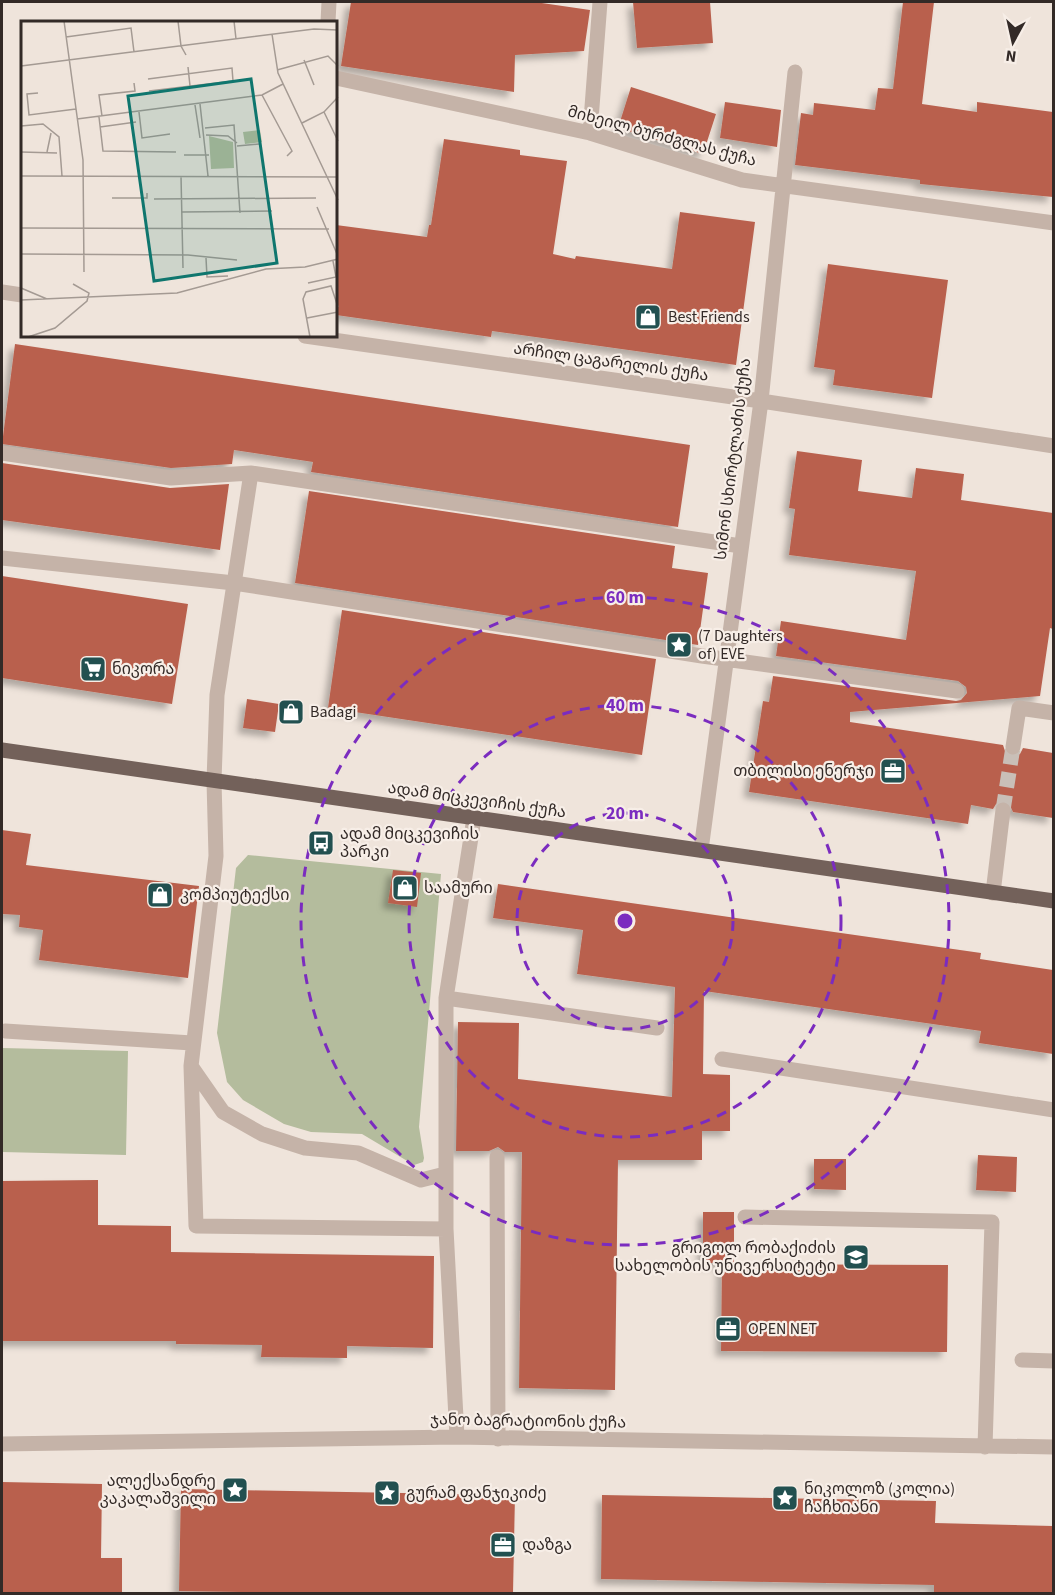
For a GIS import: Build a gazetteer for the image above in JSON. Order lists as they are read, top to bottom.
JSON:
{
  "streets": {
    "main road": ["ადამ მიცკევიჩის ქუჩა"],
    "street": [
      "მიხეილ ბურძგლას ქუჩა",
      "არჩილ ცაგარელის ქუჩა",
      "სიმონ სხირტლაძის ქუჩა",
      "ჯანო ბაგრატიონის ქუჩა"
    ]
  },
  "crossings": [
    ["მიხეილ ბურძგლას ქუჩა", "სიმონ სხირტლაძის ქუჩა"],
    ["არჩილ ცაგარელის ქუჩა", "სიმონ სხირტლაძის ქუჩა"],
    ["სიმონ სხირტლაძის ქუჩა", "ადამ მიცკევიჩის ქუჩა"]
  ],
  "places": {
    "shop": [
      "Best Friends",
      "Badagi",
      "საამური",
      "კომპიუტექსი"
    ],
    "place": [
      "(7 Daughters of) EVE",
      "ალექსანდრე კაკალაშვილი",
      "გურამ ფანჯიკიძე",
      "ნიკოლოზ (კოლია) ჩაჩხიანი"
    ],
    "supermarket": ["ნიკორა"],
    "office": ["თბილისი ენერჯი", "OPEN NET", "დაზგა"],
    "bus stop": ["ადამ მიცკევიჩის პარკი"],
    "school or university": ["გრიგოლ რობაქიძის სახელობის უნივერსიტეტი"]
  },
  "north": "bottom",
  "rings": ["60 m", "40 m", "20 m"]
}
